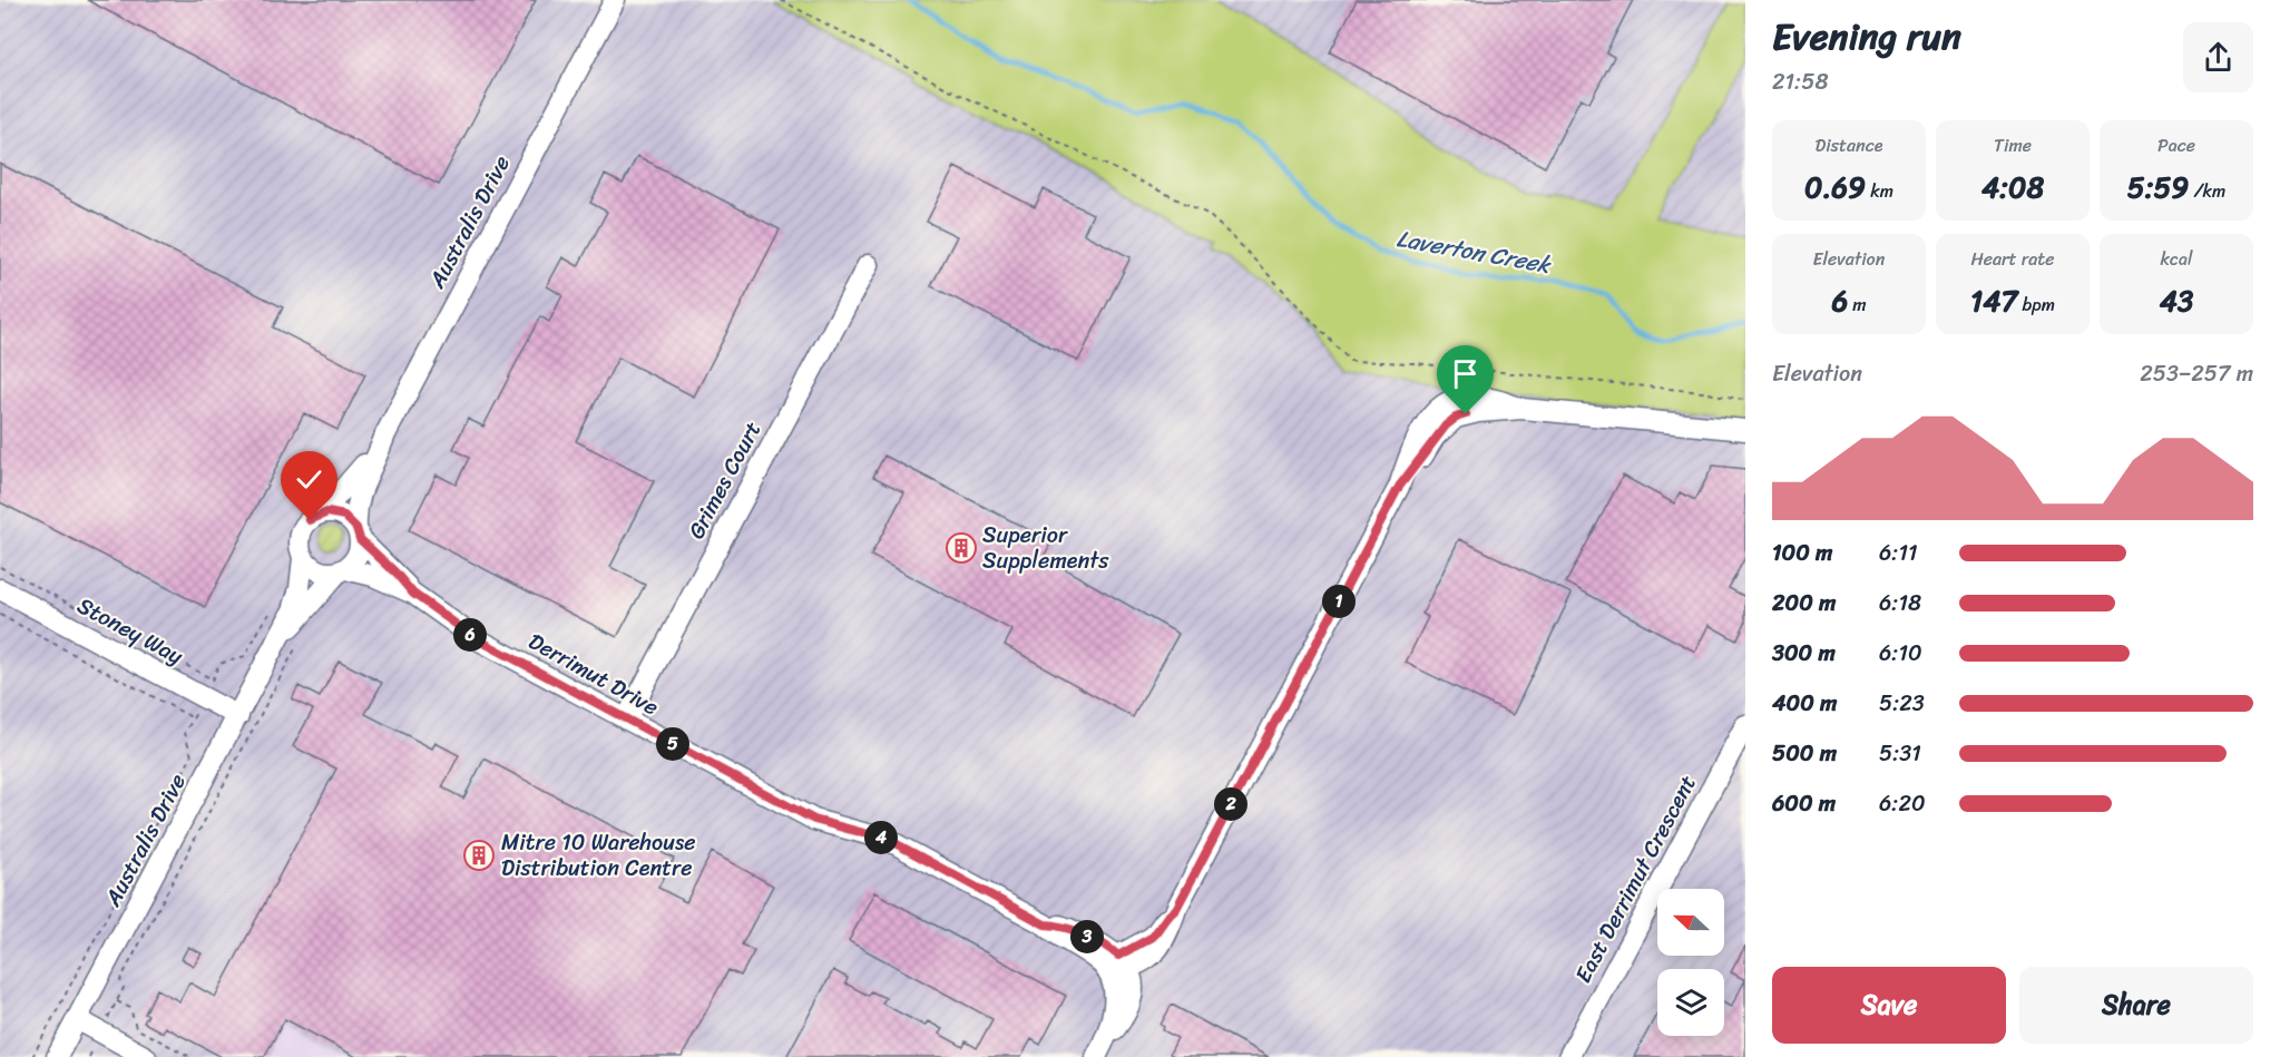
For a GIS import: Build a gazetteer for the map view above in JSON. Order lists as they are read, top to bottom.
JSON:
{
  "streets": {
    "street": [
      "Australis Drive",
      "Grimes Court",
      "Stoney Way",
      "Derrimut Drive",
      "East Derrimut Crescent"
    ]
  },
  "crossings": [
    ["Australis Drive", "Stoney Way"],
    ["Australis Drive", "Derrimut Drive"],
    ["Grimes Court", "Derrimut Drive"]
  ],
  "water": ["Laverton Creek"],
  "places": {
    "building": ["Superior Supplements", "Mitre 10 Warehouse Distribution Centre"]
  },
  "north": "left",
  "page": {
    "heading": ["Evening run", "21:58"],
    "stats": [
      ["Distance", "0.69 km"],
      ["Time", "4:08"],
      ["Pace", "5:59 /km"],
      ["Elevation", "6 m"],
      ["Heart rate", "147 bpm"],
      ["kcal", "43"]
    ],
    "chart": ["Elevation", "253–257 m"],
    "list": [
      {
        "name": "100 m",
        "note": "6:11"
      },
      {
        "name": "200 m",
        "note": "6:18"
      },
      {
        "name": "300 m",
        "note": "6:10"
      },
      {
        "name": "400 m",
        "note": "5:23"
      },
      {
        "name": "500 m",
        "note": "5:31"
      },
      {
        "name": "600 m",
        "note": "6:20"
      }
    ],
    "pins": [
      "1",
      "6",
      "5",
      "2",
      "4",
      "3"
    ],
    "buttons": ["Save", "Share"]
  }
}
